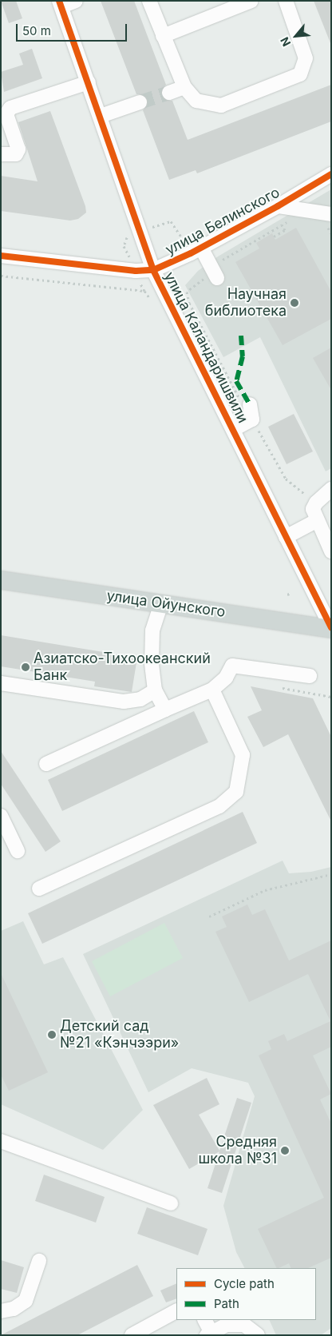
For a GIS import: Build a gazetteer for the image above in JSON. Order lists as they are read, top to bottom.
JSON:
{
  "streets": {
    "main road": ["улица Ойунского"],
    "street": ["улица Белинского", "улица Каландаришвили"]
  },
  "crossings": [
    ["улица Белинского", "улица Каландаришвили"],
    ["улица Каландаришвили", "улица Ойунского"]
  ],
  "places": [
    "Научная библиотека",
    "Азиатско-Тихоокеанский Банк",
    "Детский сад №21 «Кэнчээри»",
    "Средняя школа №31"
  ],
  "legend": ["Cycle path", "Path"],
  "scale_bar": "50 m",
  "north": "bottom left"
}
